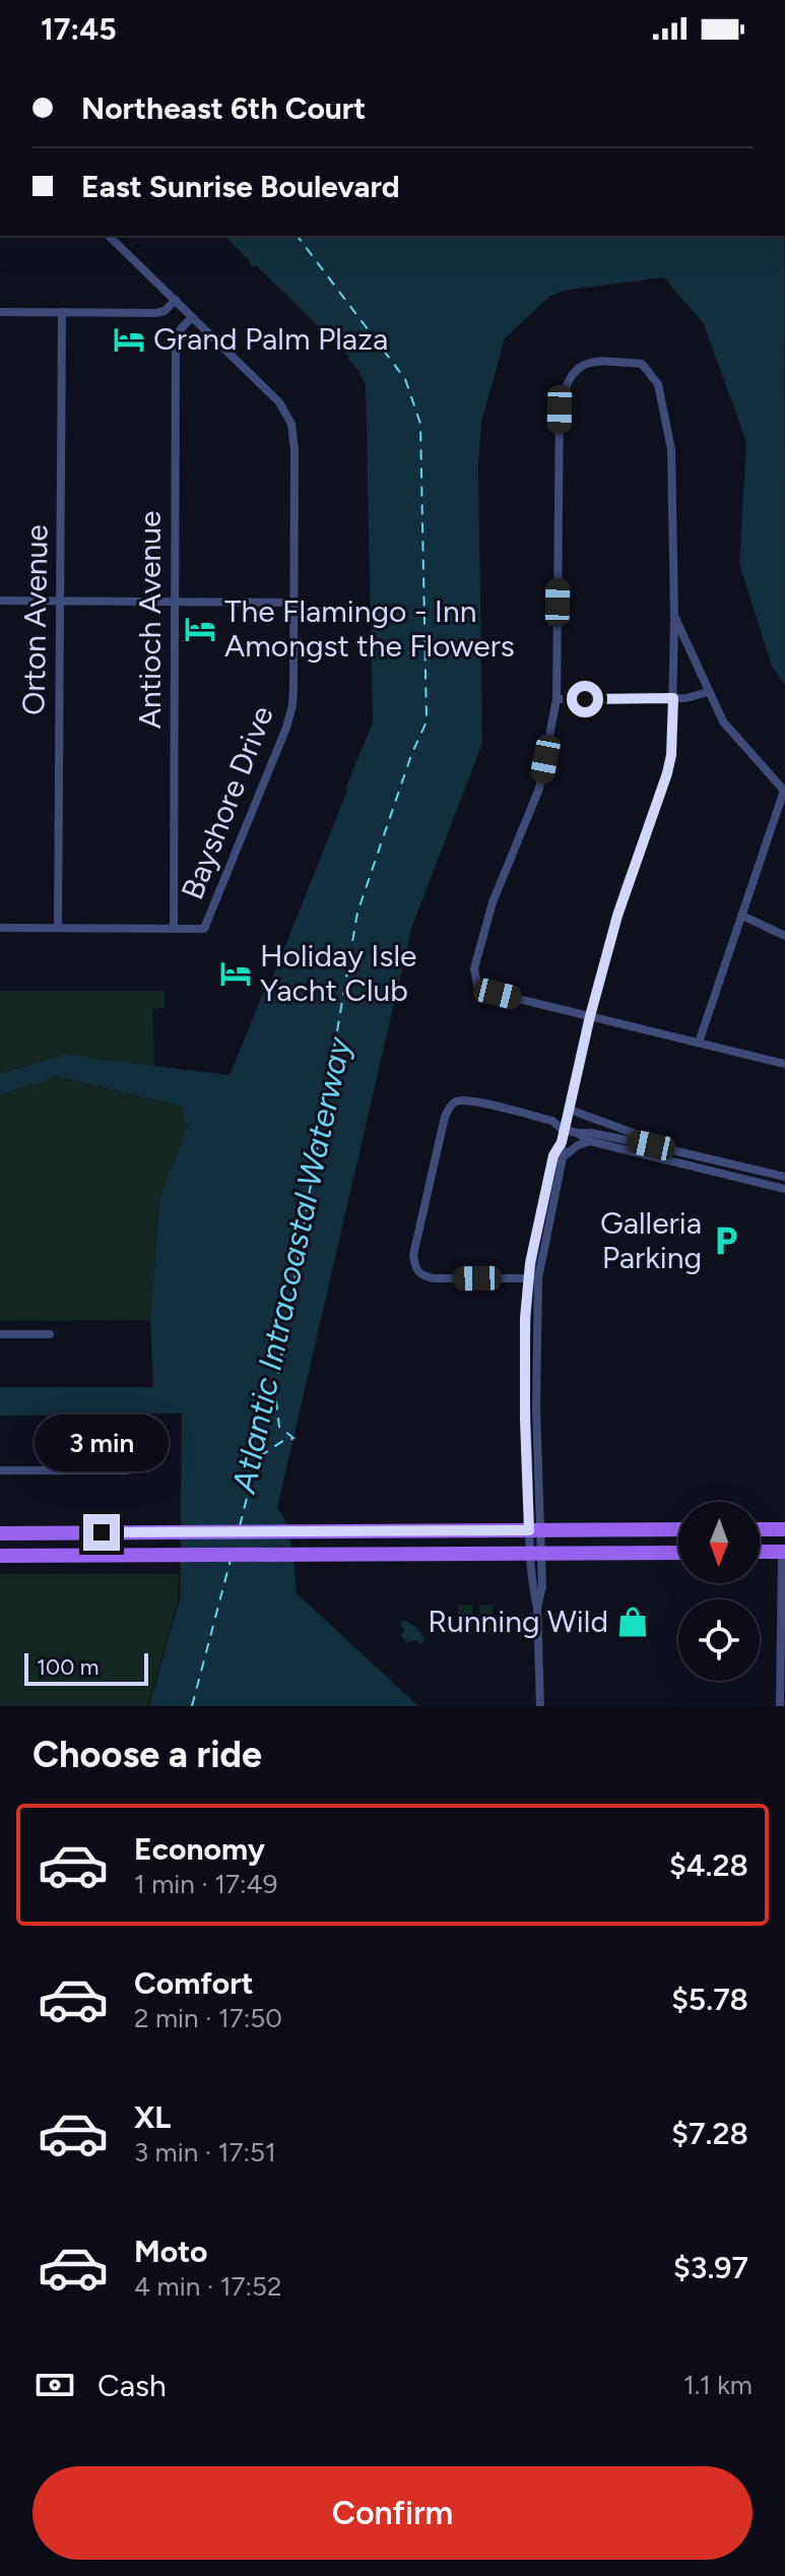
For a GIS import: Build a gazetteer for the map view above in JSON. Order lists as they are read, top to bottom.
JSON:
{
  "streets": {
    "street": ["Orton Avenue", "Antioch Avenue", "Bayshore Drive"]
  },
  "crossings": [
    ["Antioch Avenue", "Bayshore Drive"]
  ],
  "water": ["Atlantic Intracoastal Waterway"],
  "places": {
    "hotel": ["Grand Palm Plaza", "The Flamingo - Inn Amongst the Flowers", "Holiday Isle Yacht Club"],
    "parking": ["Galleria Parking"],
    "shop": ["Running Wild"]
  },
  "scale_bar": "100 m",
  "north": "bottom",
  "page": {
    "status": "17:45",
    "banner": ["Northeast 6th Court", "East Sunrise Boulevard"],
    "bubble": "3 min",
    "scale": "100 m",
    "heading": "Choose a ride",
    "list": [
      {
        "name": "Economy",
        "note": "1 min · 17:49",
        "value": "$4.28"
      },
      {
        "name": "Comfort",
        "note": "2 min · 17:50",
        "value": "$5.78"
      },
      {
        "name": "XL",
        "note": "3 min · 17:51",
        "value": "$7.28"
      },
      {
        "name": "Moto",
        "note": "4 min · 17:52",
        "value": "$3.97"
      }
    ],
    "pay": ["Cash", "1.1 km"],
    "buttons": "Confirm"
  }
}
